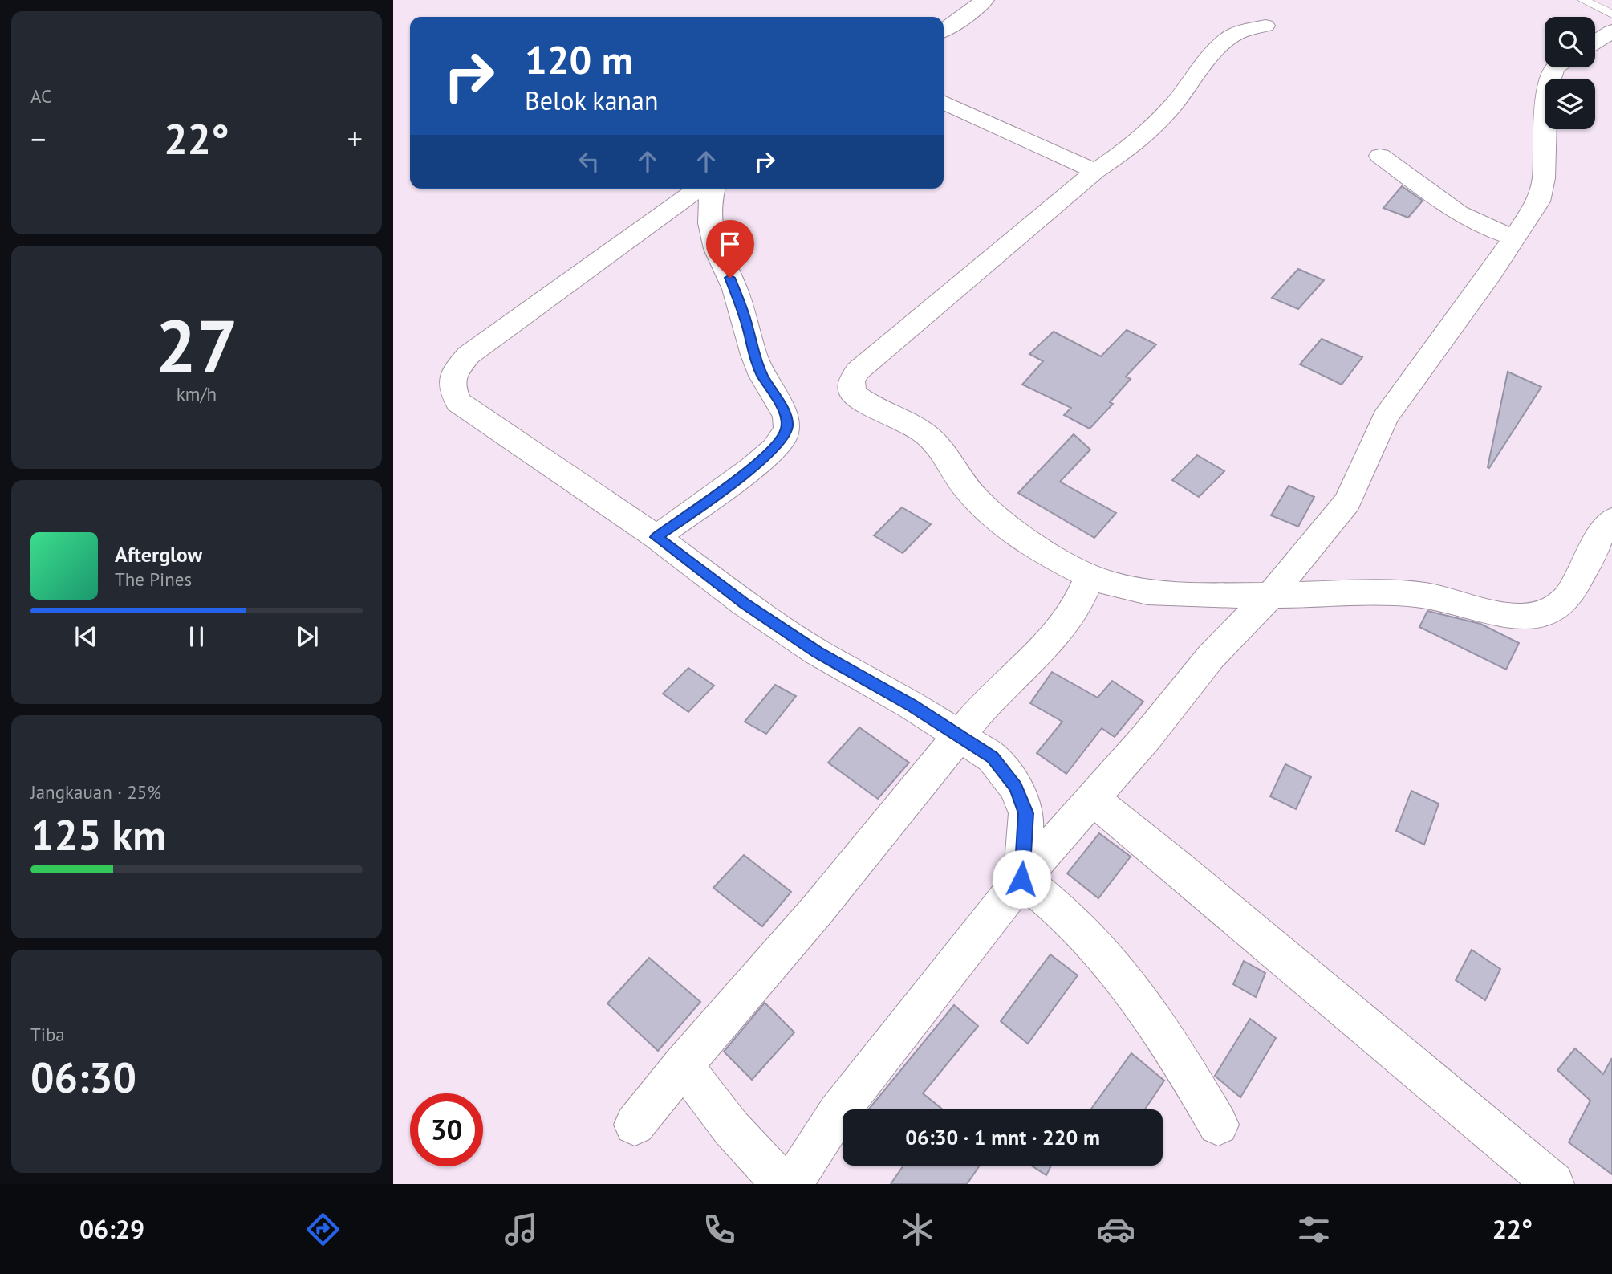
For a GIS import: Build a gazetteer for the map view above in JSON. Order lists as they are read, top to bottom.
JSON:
{
  "page": {
    "tile": [
      "AC",
      ["27", "km/h"],
      ["Jangkauan · 25%", "125 km"],
      ["Tiba", "06:30"]
    ],
    "turn": ["120 m", "Belok kanan"],
    "heat": ["−", "22°", "+"],
    "song": ["Afterglow", "The Pines"],
    "limit": "30",
    "trip": "06:30 · 1 mnt · 220 m",
    "tabs": ["06:29", "22°"]
  }
}
